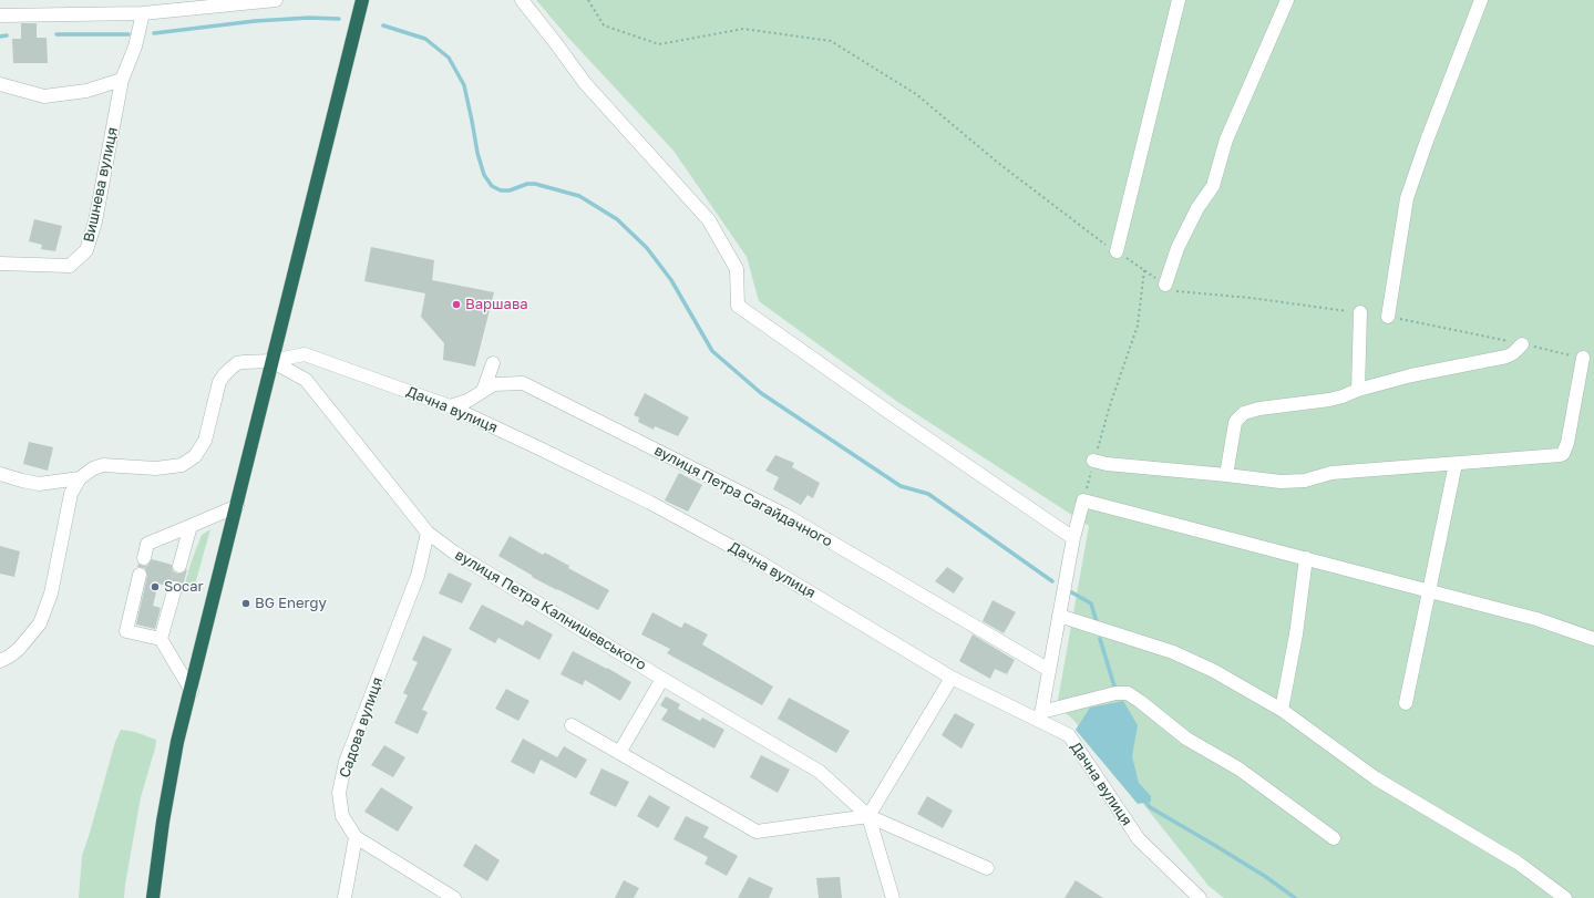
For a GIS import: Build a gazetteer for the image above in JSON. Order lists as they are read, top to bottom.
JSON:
{
  "streets": {
    "street": [
      "Вишнева вулиця",
      "Дачна вулиця",
      "вулиця Петра Сагайдачного",
      "вулиця Петра Калнишевського",
      "Садова вулиця"
    ]
  },
  "crossings": [
    ["Дачна вулиця", "вулиця Петра Сагайдачного"],
    ["Дачна вулиця", "вулиця Петра Калнишевського"],
    ["вулиця Петра Калнишевського", "Садова вулиця"]
  ],
  "places": ["Варшава", "Socar", "BG Energy"]
}
